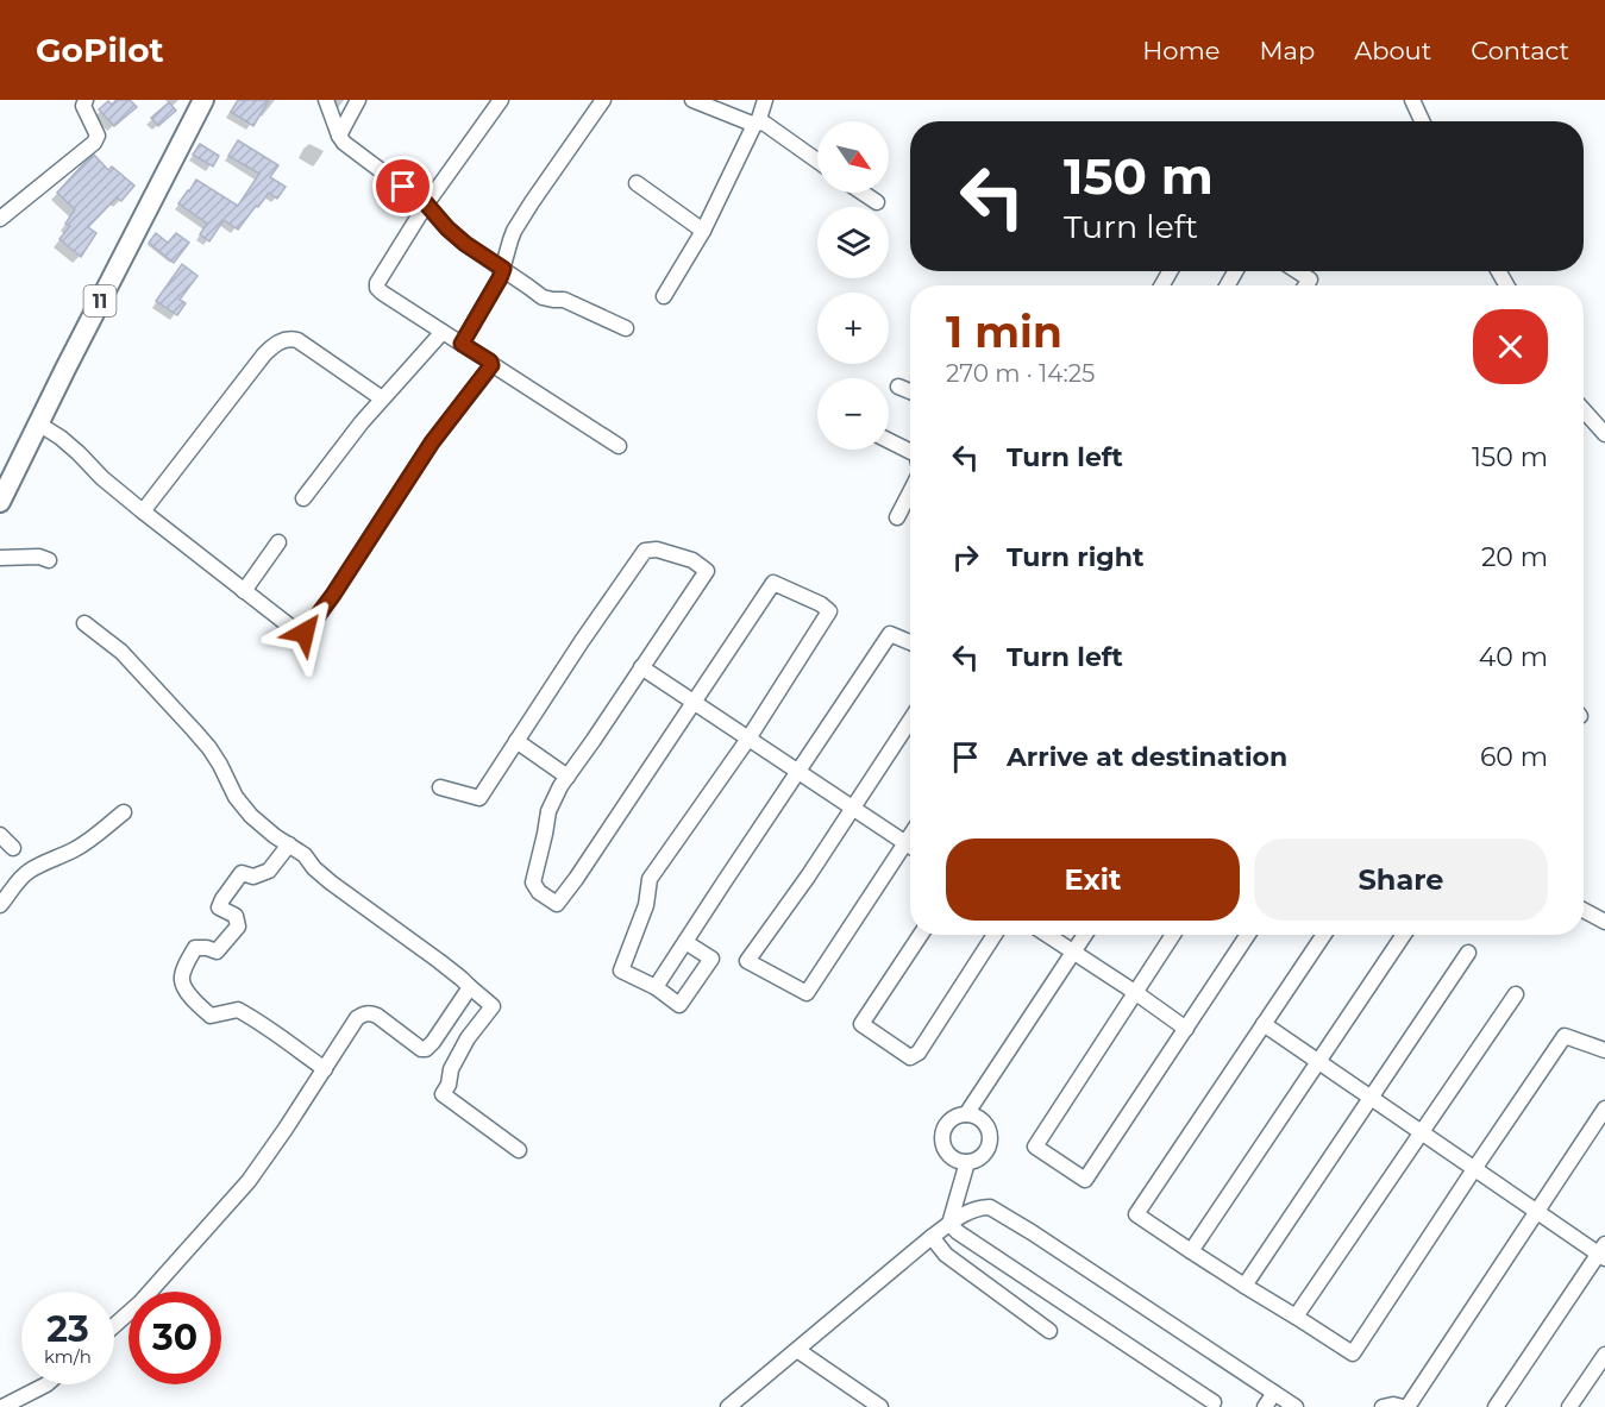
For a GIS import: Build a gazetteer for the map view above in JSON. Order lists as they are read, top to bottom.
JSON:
{
  "streets": {
    "highway": ["11"]
  },
  "north": "bottom right",
  "page": {
    "header": "GoPilot",
    "nav": [
      "Home",
      "Map",
      "About",
      "Contact"
    ],
    "map_buttons": ["+", "−"],
    "turn": ["150 m", "Turn left"],
    "heading": ["1 min", "270 m · 14:25"],
    "list": [
      {
        "name": "Turn left",
        "value": "150 m"
      },
      {
        "name": "Turn right",
        "value": "20 m"
      },
      {
        "name": "Turn left",
        "value": "40 m"
      },
      {
        "name": "Arrive at destination",
        "value": "60 m"
      }
    ],
    "buttons": ["Exit", "Share"],
    "speed": "23 km/h",
    "limit": "30"
  }
}
